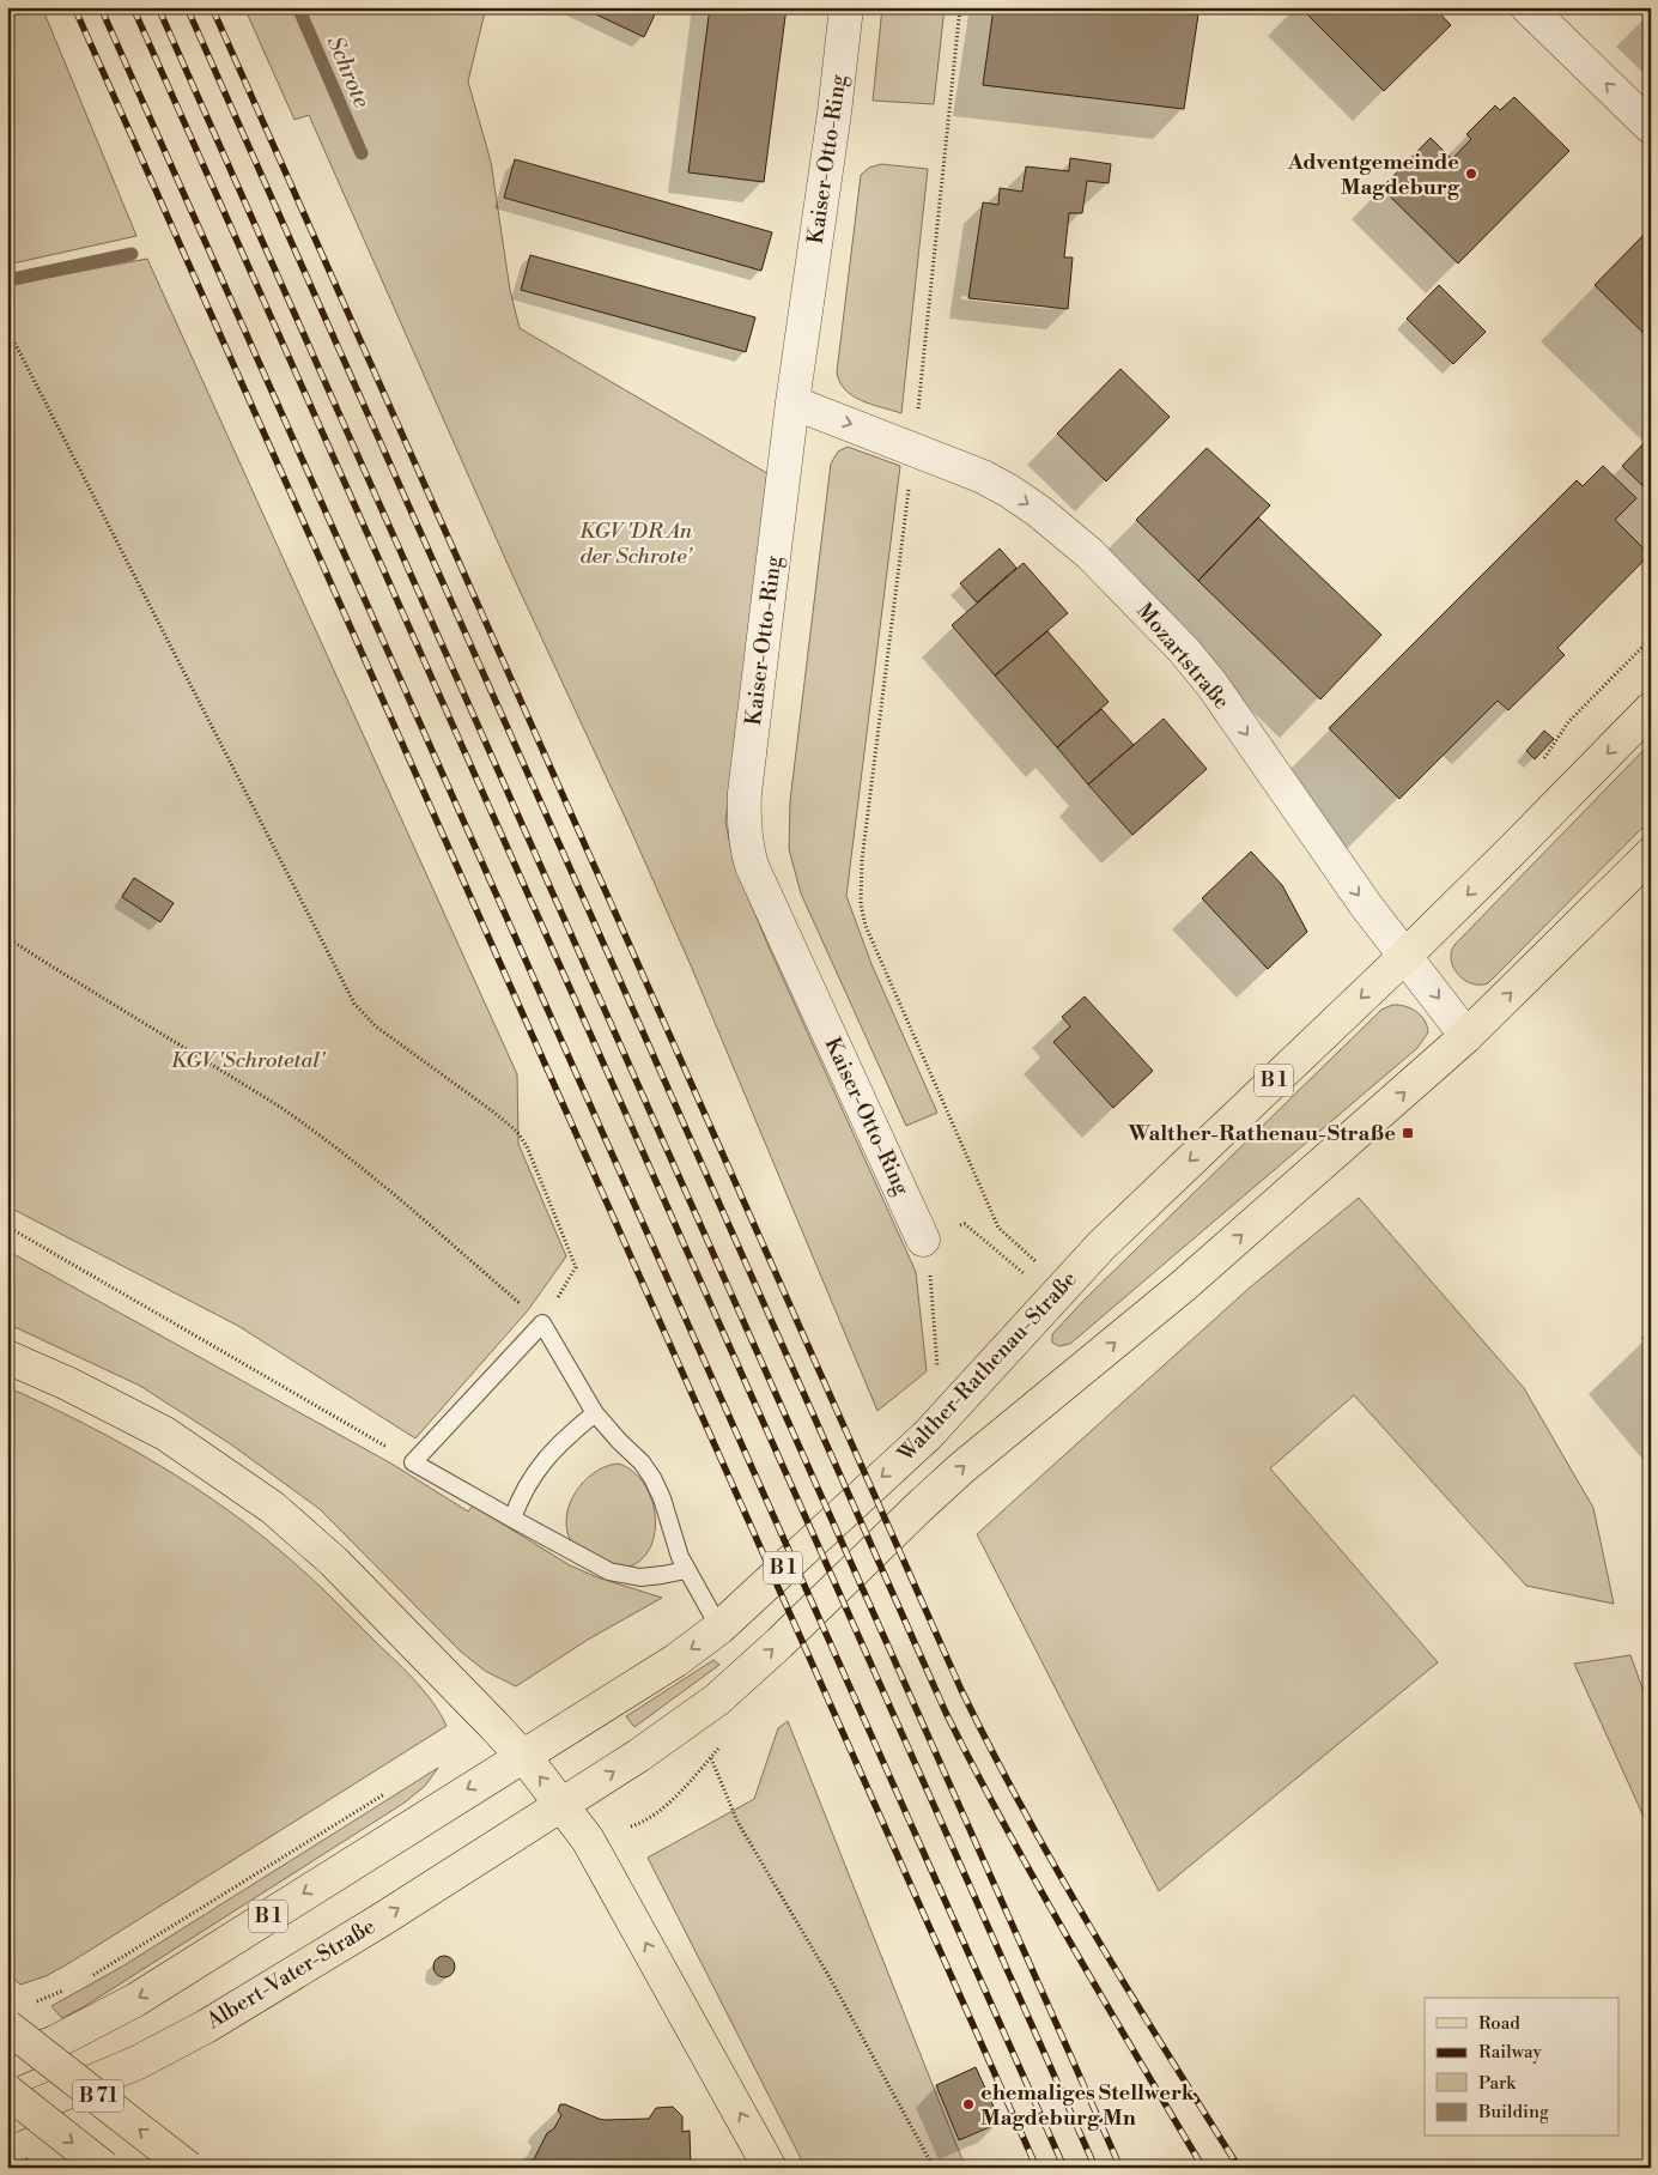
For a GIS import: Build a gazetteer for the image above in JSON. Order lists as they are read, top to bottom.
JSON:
{
  "streets": {
    "main road": [
      "B 1",
      "Walther-Rathenau-Straße",
      "Albert-Vater-Straße",
      "B 71"
    ],
    "street": ["Kaiser-Otto-Ring", "Mozartstraße"]
  },
  "crossings": [
    ["Kaiser-Otto-Ring", "Mozartstraße"],
    ["Mozartstraße", "B 1"],
    ["Mozartstraße", "Walther-Rathenau-Straße"],
    ["B 1", "Walther-Rathenau-Straße"],
    ["B 1", "Albert-Vater-Straße"]
  ],
  "one_way": ["Mozartstraße"],
  "water": ["Schrote"],
  "parks": ["KGV 'DR An der Schrote'", "KGV 'Schrotetal'"],
  "places": {
    "other": ["Adventgemeinde Magdeburg", "ehemaliges Stellwerk Magdeburg Mn"],
    "transit": ["Walther-Rathenau-Straße"]
  },
  "legend": [
    "Road",
    "Railway",
    "Park",
    "Building"
  ]
}
